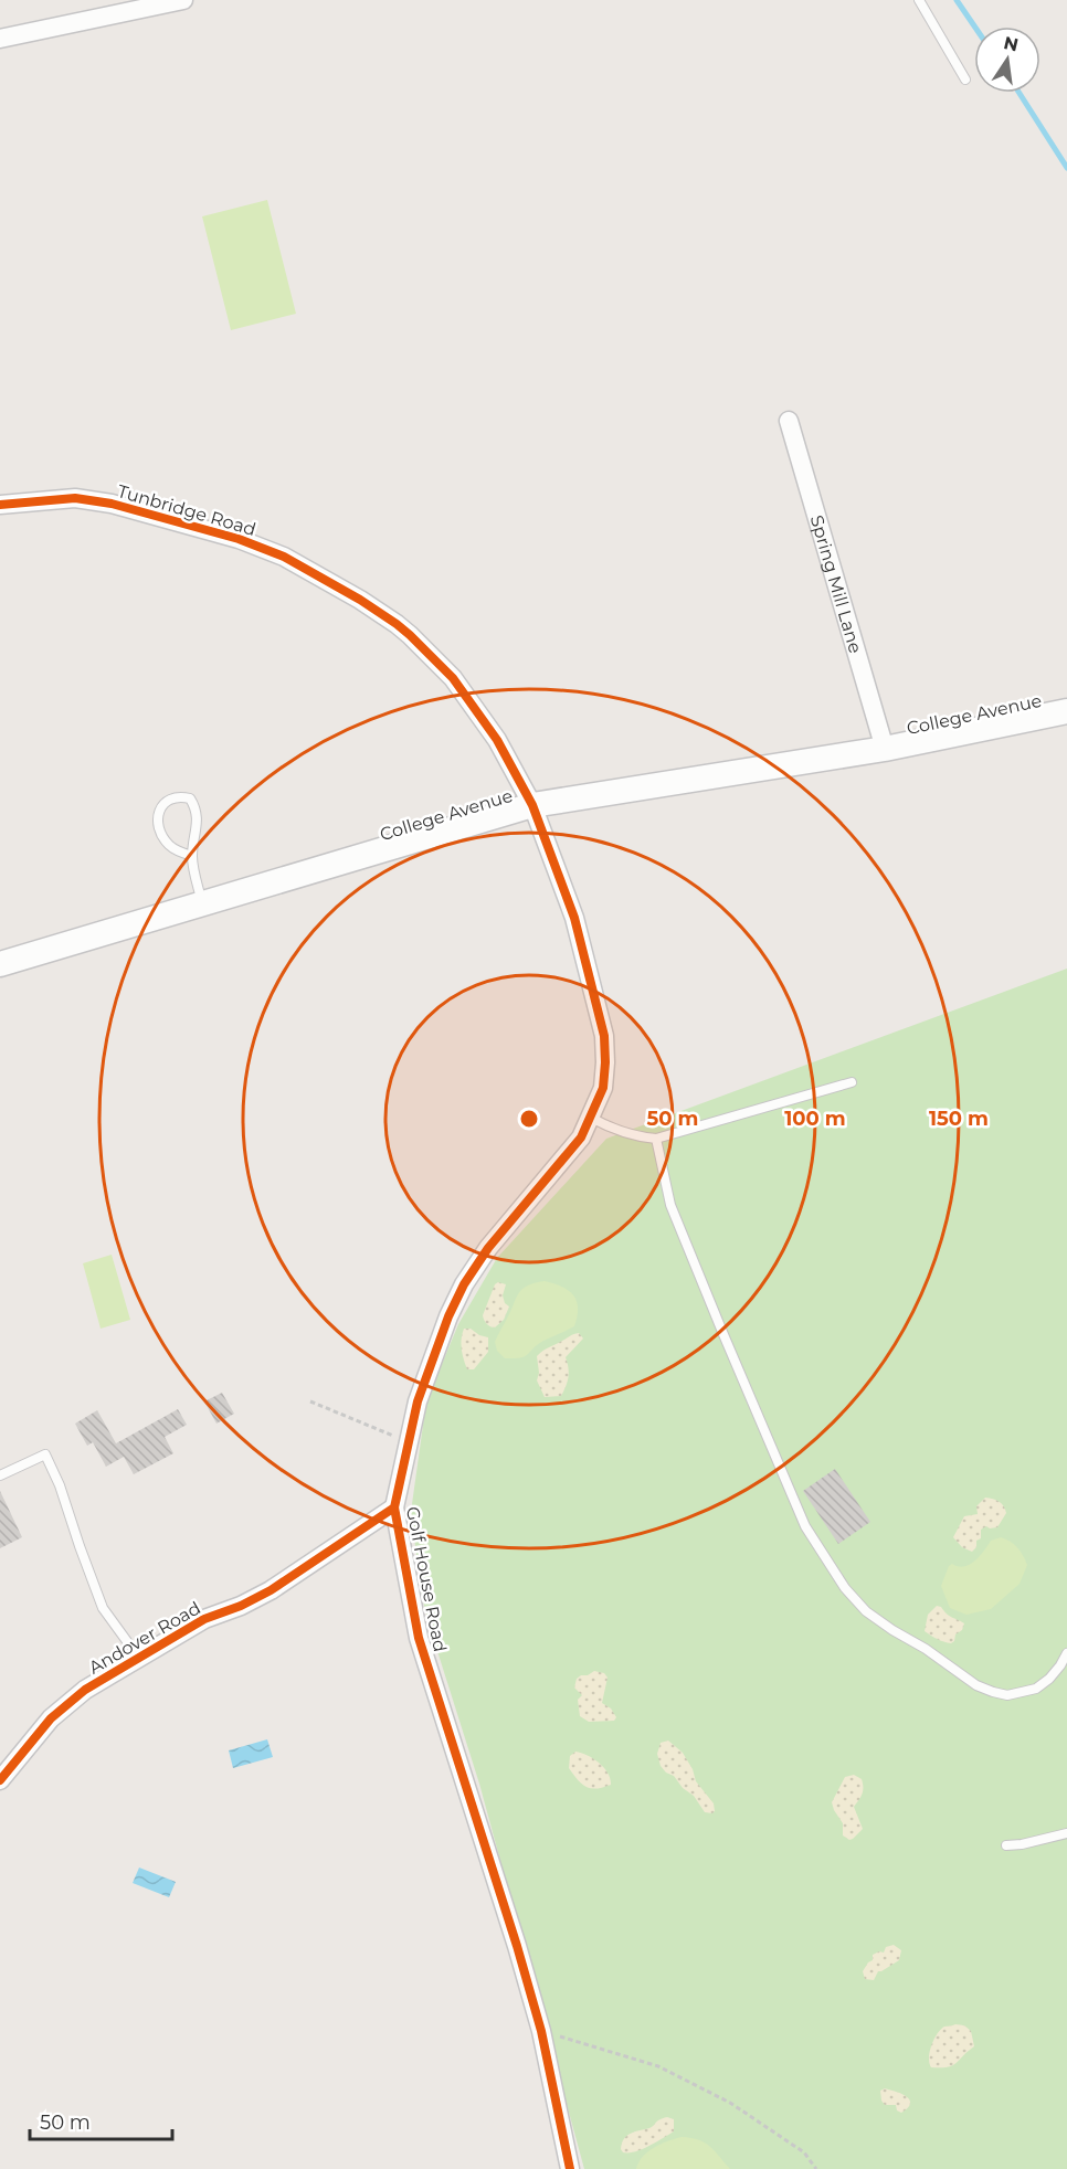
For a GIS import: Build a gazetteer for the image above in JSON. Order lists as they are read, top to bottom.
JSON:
{
  "streets": {
    "main road": ["College Avenue"],
    "street": [
      "Tunbridge Road",
      "Spring Mill Lane",
      "Golf House Road",
      "Andover Road"
    ]
  },
  "crossings": [
    ["Tunbridge Road", "College Avenue"],
    ["Tunbridge Road", "Golf House Road"],
    ["Spring Mill Lane", "College Avenue"],
    ["College Avenue", "Golf House Road"],
    ["Golf House Road", "Andover Road"]
  ],
  "scale_bar": "50 m",
  "north": "top",
  "rings": ["50 m", "100 m", "150 m"]
}
